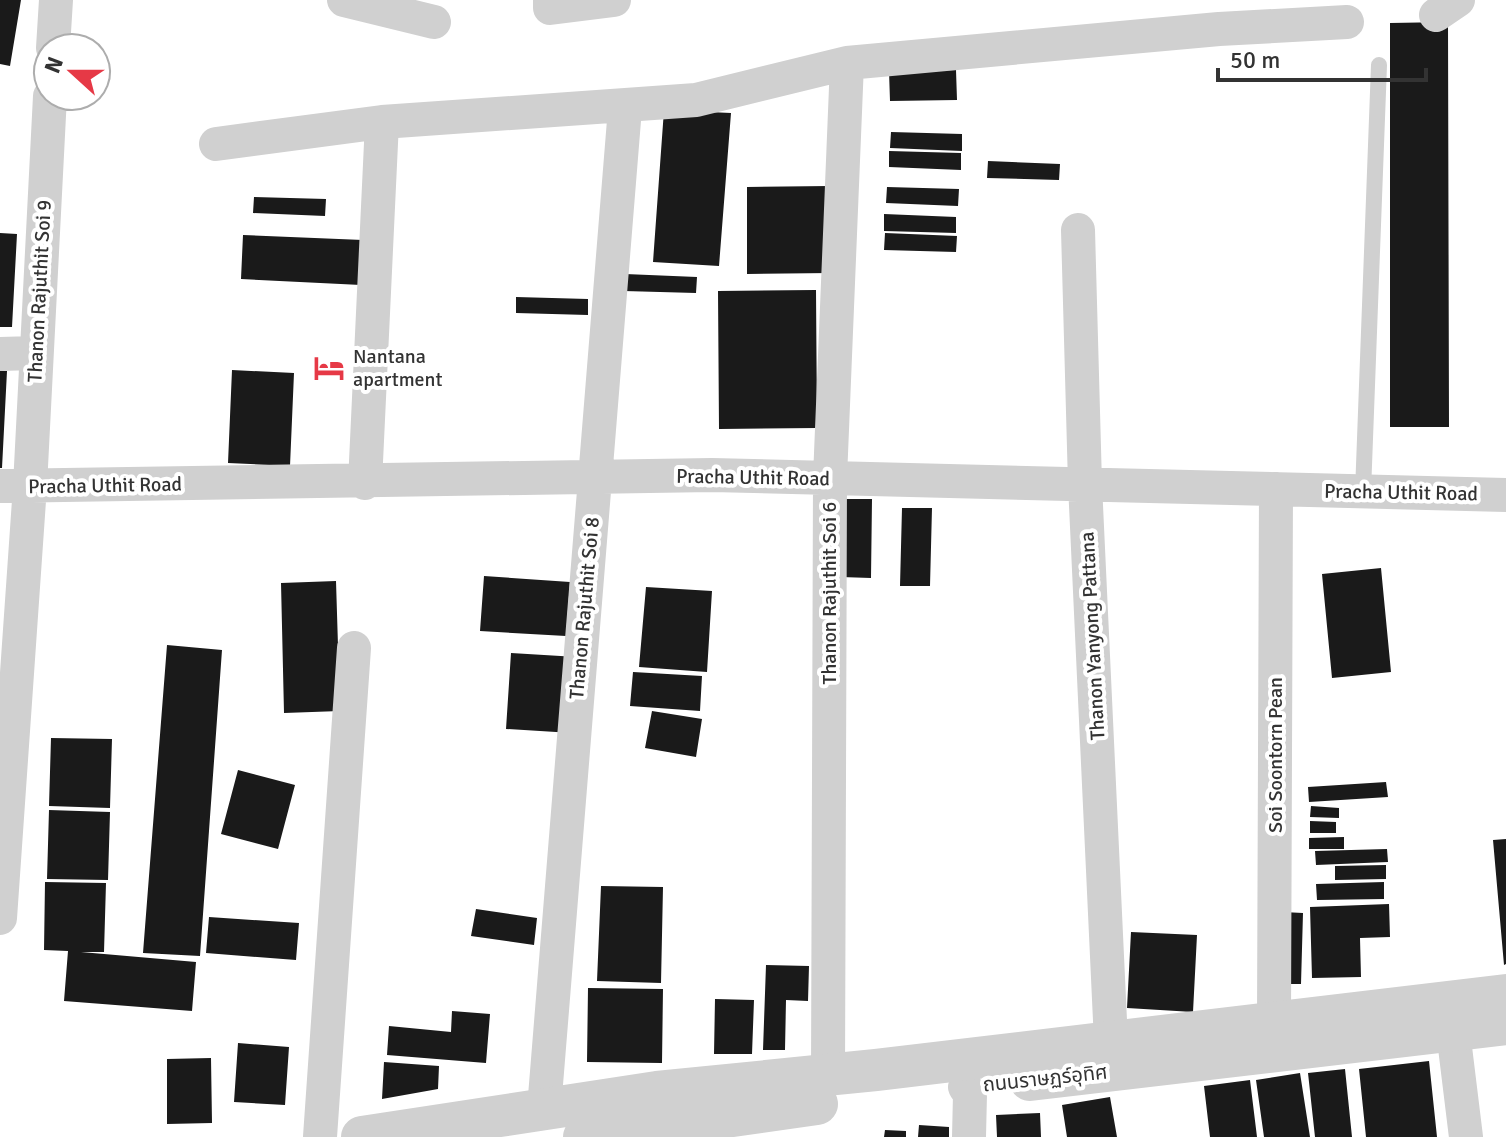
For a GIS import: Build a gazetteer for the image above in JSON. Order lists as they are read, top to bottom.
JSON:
{
  "streets": {
    "street": [
      "Thanon Rajuthit Soi 9",
      "Pracha Uthit Road",
      "Thanon Rajuthit Soi 6",
      "Thanon Rajuthit Soi 8",
      "Thanon Yanyong Pattana",
      "Soi Soontorn Pean",
      "ถนนราษฏร์อุทิศ"
    ]
  },
  "crossings": [
    ["Thanon Rajuthit Soi 9", "Pracha Uthit Road"],
    ["Pracha Uthit Road", "Thanon Rajuthit Soi 6"],
    ["Pracha Uthit Road", "Thanon Rajuthit Soi 8"],
    ["Pracha Uthit Road", "Thanon Yanyong Pattana"],
    ["Pracha Uthit Road", "Soi Soontorn Pean"],
    ["Thanon Yanyong Pattana", "ถนนราษฏร์อุทิศ"]
  ],
  "places": {
    "hotel": ["Nantana apartment"]
  },
  "scale_bar": "50 m",
  "north": "left"
}
